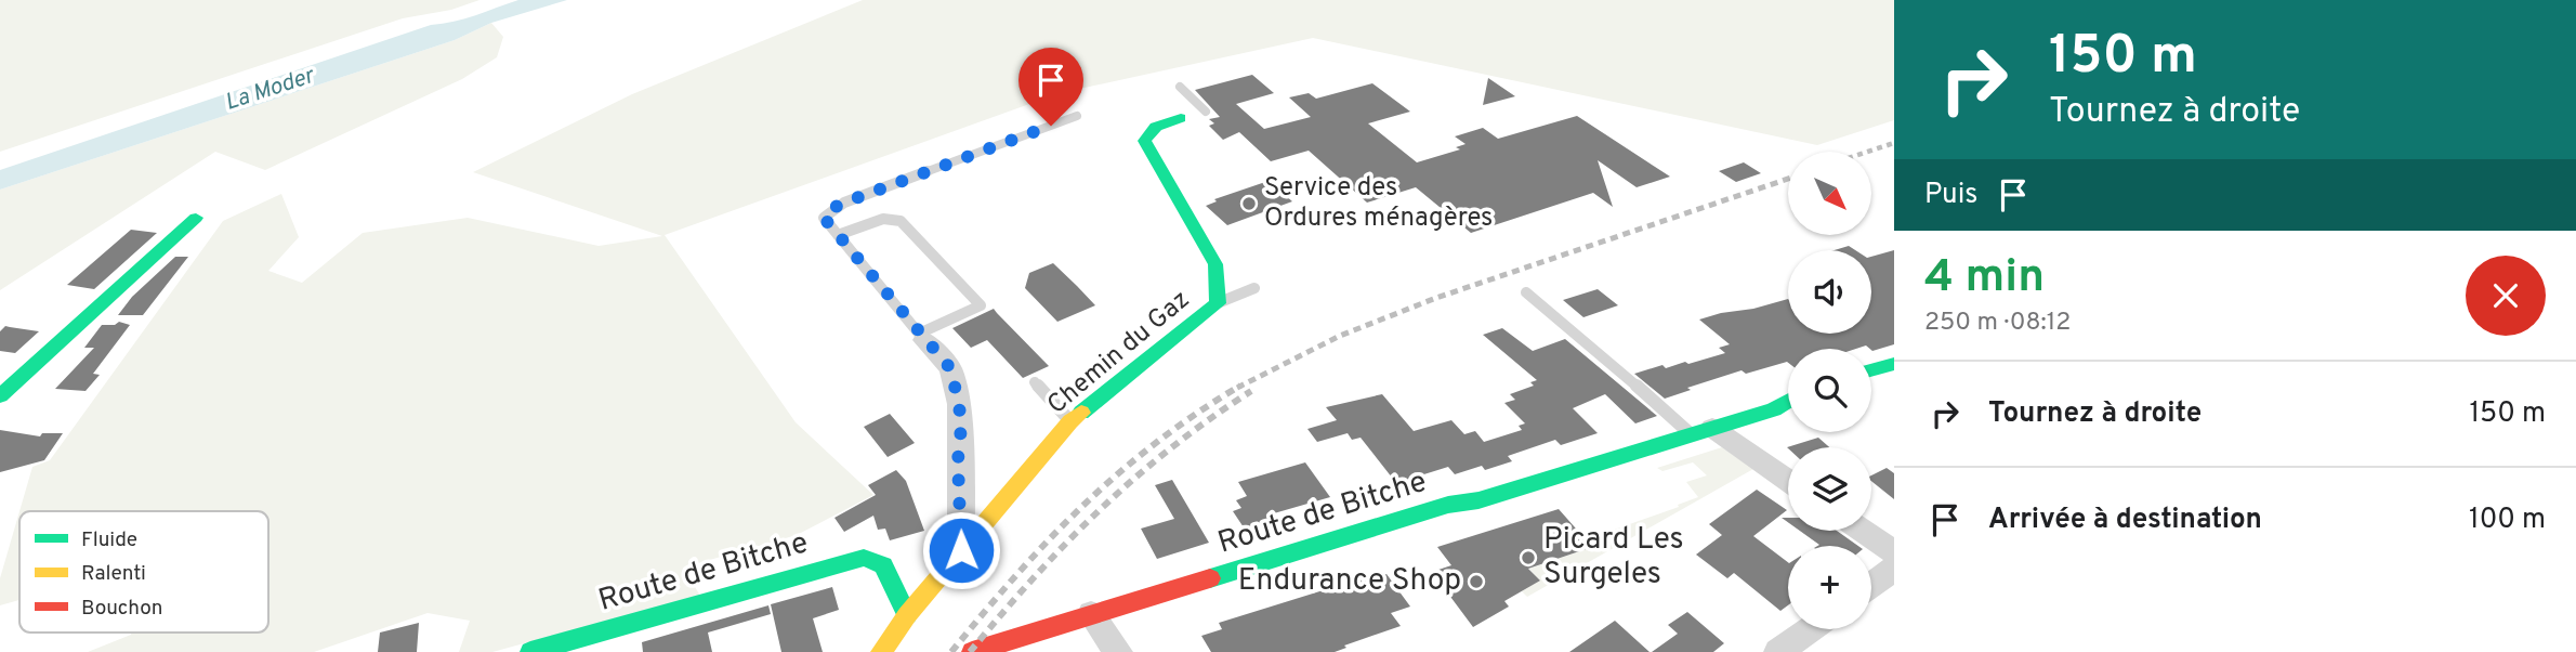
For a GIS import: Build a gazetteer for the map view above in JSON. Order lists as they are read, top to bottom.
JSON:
{
  "streets": {
    "street": ["Chemin du Gaz", "Route de Bitche"]
  },
  "crossings": [
    ["Chemin du Gaz", "Route de Bitche"]
  ],
  "water": ["La Moder"],
  "places": ["Service des Ordures ménagères", "Picard Les Surgeles", "Endurance Shop"],
  "legend": ["Fluide", "Ralenti", "Bouchon"],
  "north": "bottom right",
  "page": {
    "turn": ["150 m", "Tournez à droite"],
    "map_buttons": "+",
    "then": "Puis",
    "heading": ["4 min", "250 m · 08:12"],
    "list": [
      {
        "name": "Tournez à droite",
        "value": "150 m"
      },
      {
        "name": "Arrivée à destination",
        "value": "100 m"
      }
    ]
  }
}
